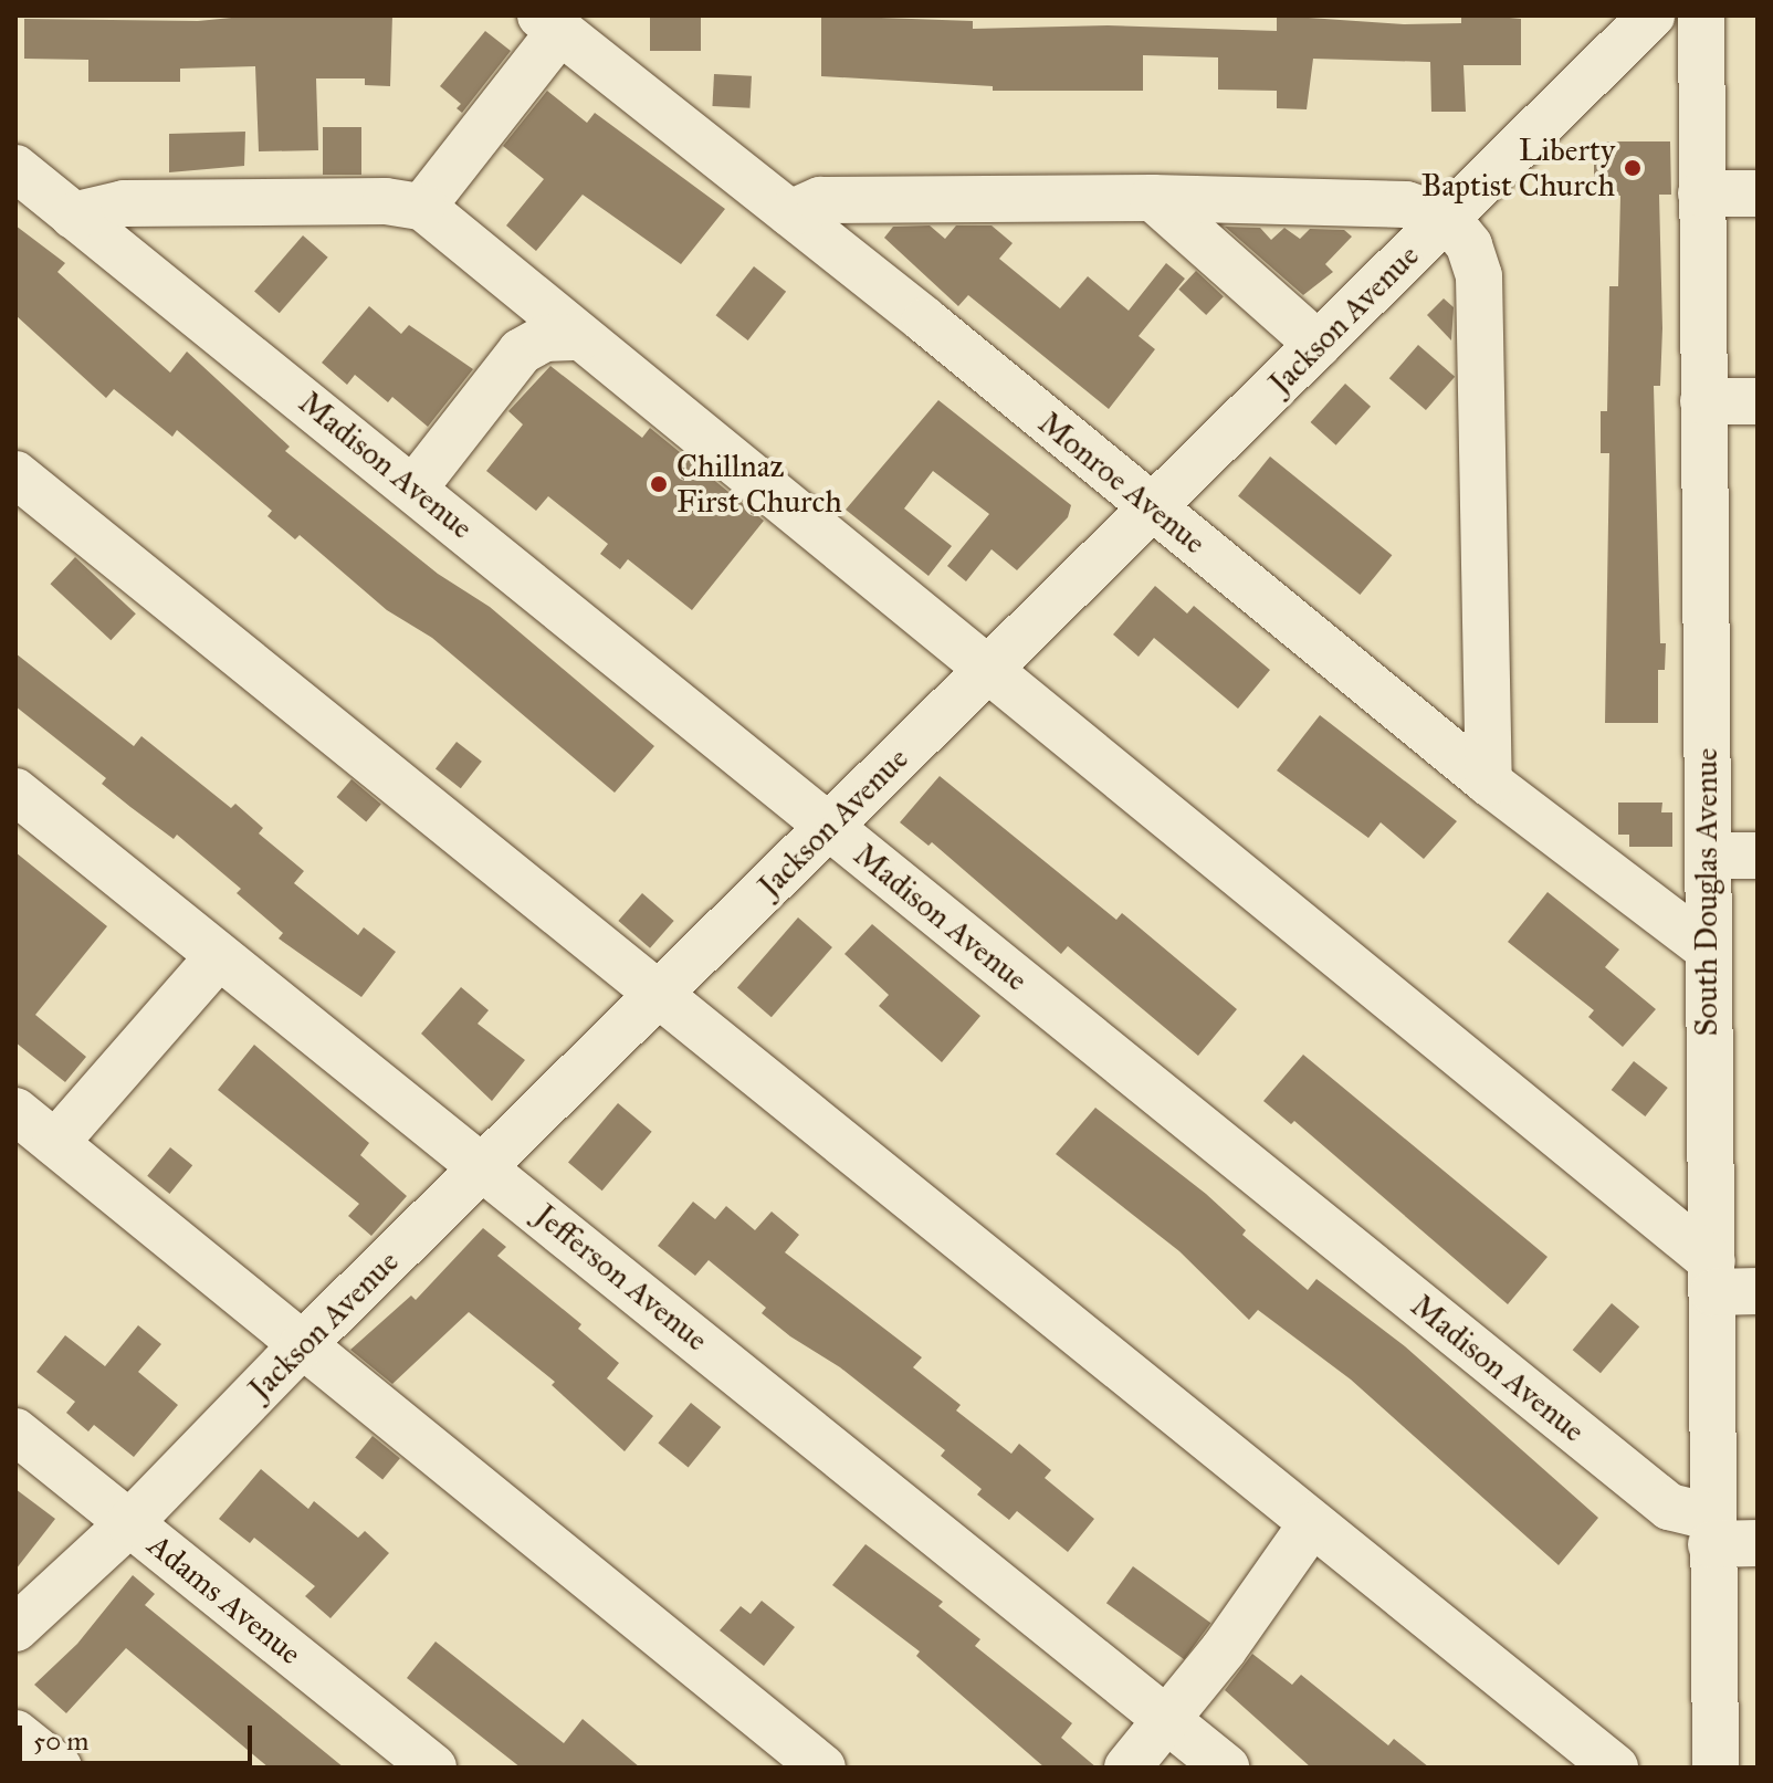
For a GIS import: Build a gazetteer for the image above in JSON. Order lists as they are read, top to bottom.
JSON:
{
  "streets": {
    "street": [
      "Jackson Avenue",
      "Madison Avenue",
      "Monroe Avenue",
      "South Douglas Avenue",
      "Jefferson Avenue",
      "Adams Avenue"
    ]
  },
  "crossings": [
    ["Jackson Avenue", "Madison Avenue"],
    ["Jackson Avenue", "Monroe Avenue"],
    ["Jackson Avenue", "Jefferson Avenue"],
    ["Jackson Avenue", "Adams Avenue"],
    ["Madison Avenue", "South Douglas Avenue"],
    ["Monroe Avenue", "South Douglas Avenue"]
  ],
  "places": ["Liberty Baptist Church", "Chillnaz First Church"],
  "scale_bar": "50 m"
}
